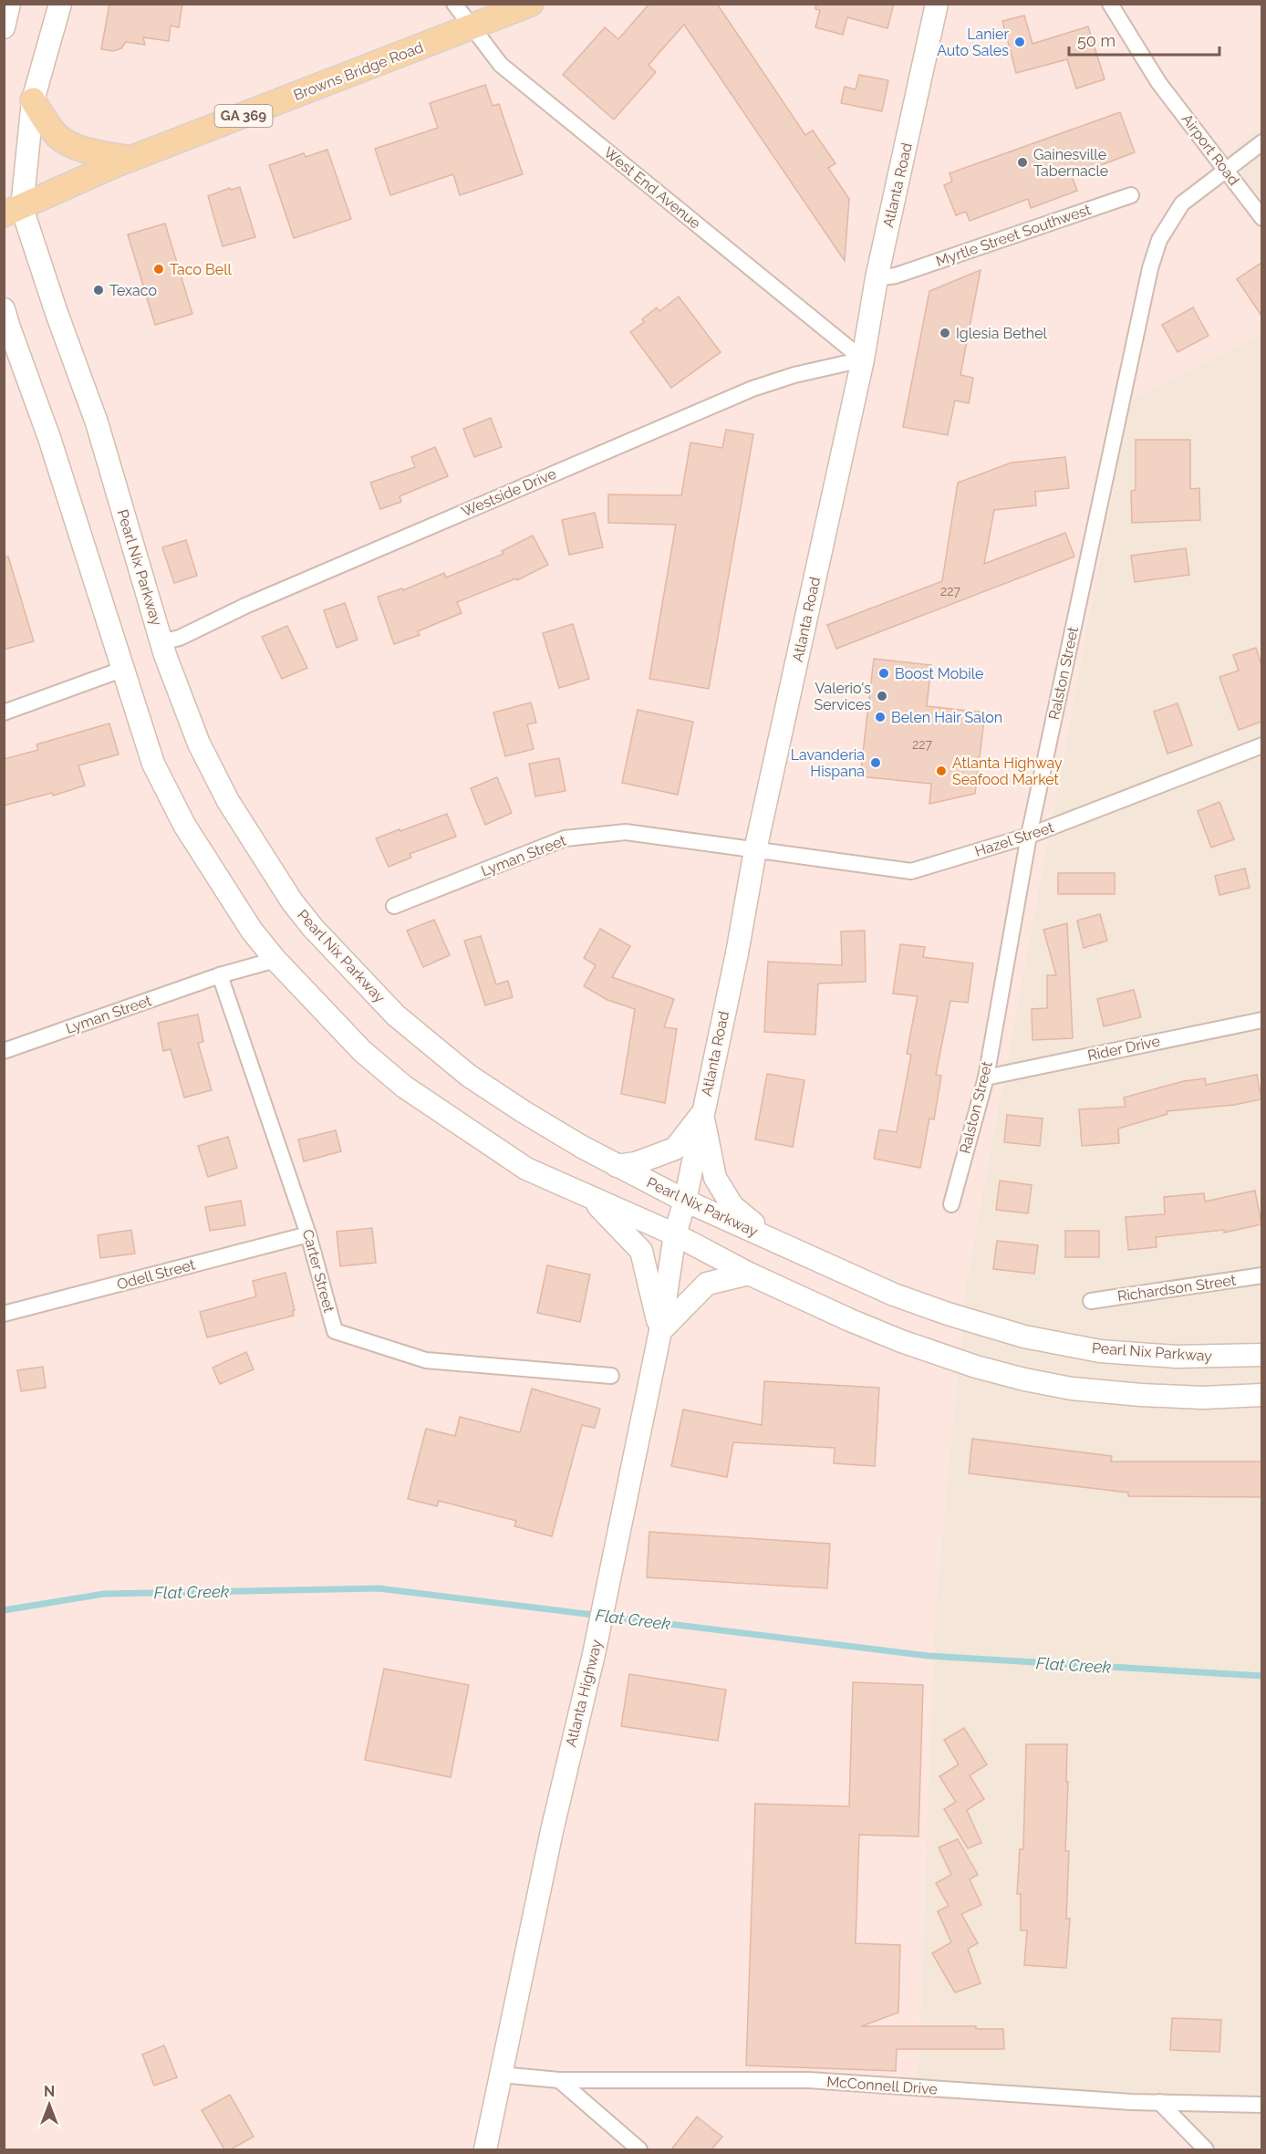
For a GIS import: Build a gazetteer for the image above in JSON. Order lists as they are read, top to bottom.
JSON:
{
  "streets": {
    "main road": [
      "Browns Bridge Road",
      "GA 369",
      "Atlanta Road",
      "Pearl Nix Parkway",
      "Atlanta Highway"
    ],
    "street": [
      "Airport Road",
      "West End Avenue",
      "Myrtle Street Southwest",
      "Westside Drive",
      "Ralston Street",
      "Hazel Street",
      "Lyman Street",
      "Rider Drive",
      "Carter Street",
      "Odell Street",
      "Richardson Street",
      "McConnell Drive"
    ]
  },
  "crossings": [
    ["Browns Bridge Road", "West End Avenue"],
    ["Browns Bridge Road", "Pearl Nix Parkway"],
    ["Airport Road", "Ralston Street"],
    ["Atlanta Road", "West End Avenue"],
    ["Atlanta Road", "Myrtle Street Southwest"],
    ["Atlanta Road", "Westside Drive"],
    ["Atlanta Road", "Pearl Nix Parkway"],
    ["Atlanta Road", "Hazel Street"],
    ["Atlanta Road", "Lyman Street"],
    ["Atlanta Road", "Atlanta Highway"],
    ["West End Avenue", "Westside Drive"],
    ["Westside Drive", "Pearl Nix Parkway"],
    ["Ralston Street", "Hazel Street"],
    ["Ralston Street", "Rider Drive"],
    ["Hazel Street", "Lyman Street"],
    ["Lyman Street", "Carter Street"],
    ["Carter Street", "Odell Street"],
    ["Atlanta Highway", "McConnell Drive"]
  ],
  "water": ["Flat Creek"],
  "places": [
    "Lanier Auto Sales",
    "Gainesville Tabernacle",
    "Taco Bell",
    "Texaco",
    "Iglesia Bethel",
    "Boost Mobile",
    "Valerio's Services",
    "Belen Hair Salon",
    "Lavanderia Hispana",
    "Atlanta Highway Seafood Market"
  ],
  "house_numbers": ["227", "227"],
  "scale_bar": "50 m",
  "north": "top"
}
